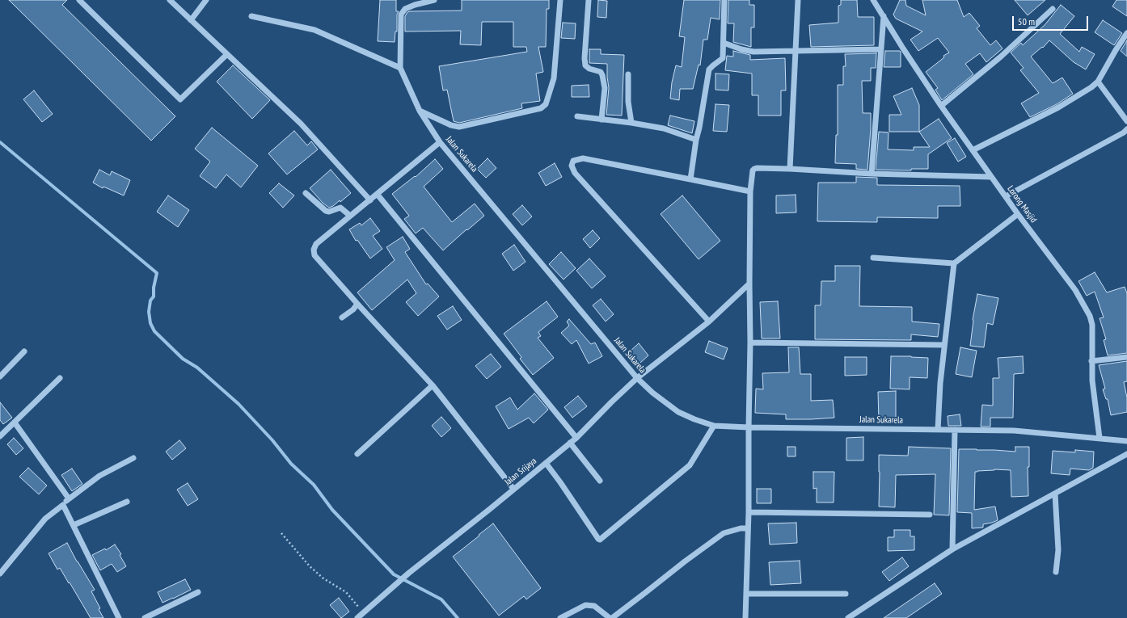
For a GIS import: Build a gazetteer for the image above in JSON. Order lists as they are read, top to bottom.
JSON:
{
  "streets": {
    "street": ["Jalan Sukarela", "Lorong Masjid", "Jalan Srijaya"]
  },
  "crossings": [
    ["Jalan Sukarela", "Lorong Masjid"],
    ["Jalan Sukarela", "Jalan Srijaya"]
  ],
  "scale_bar": "50 m"
}
